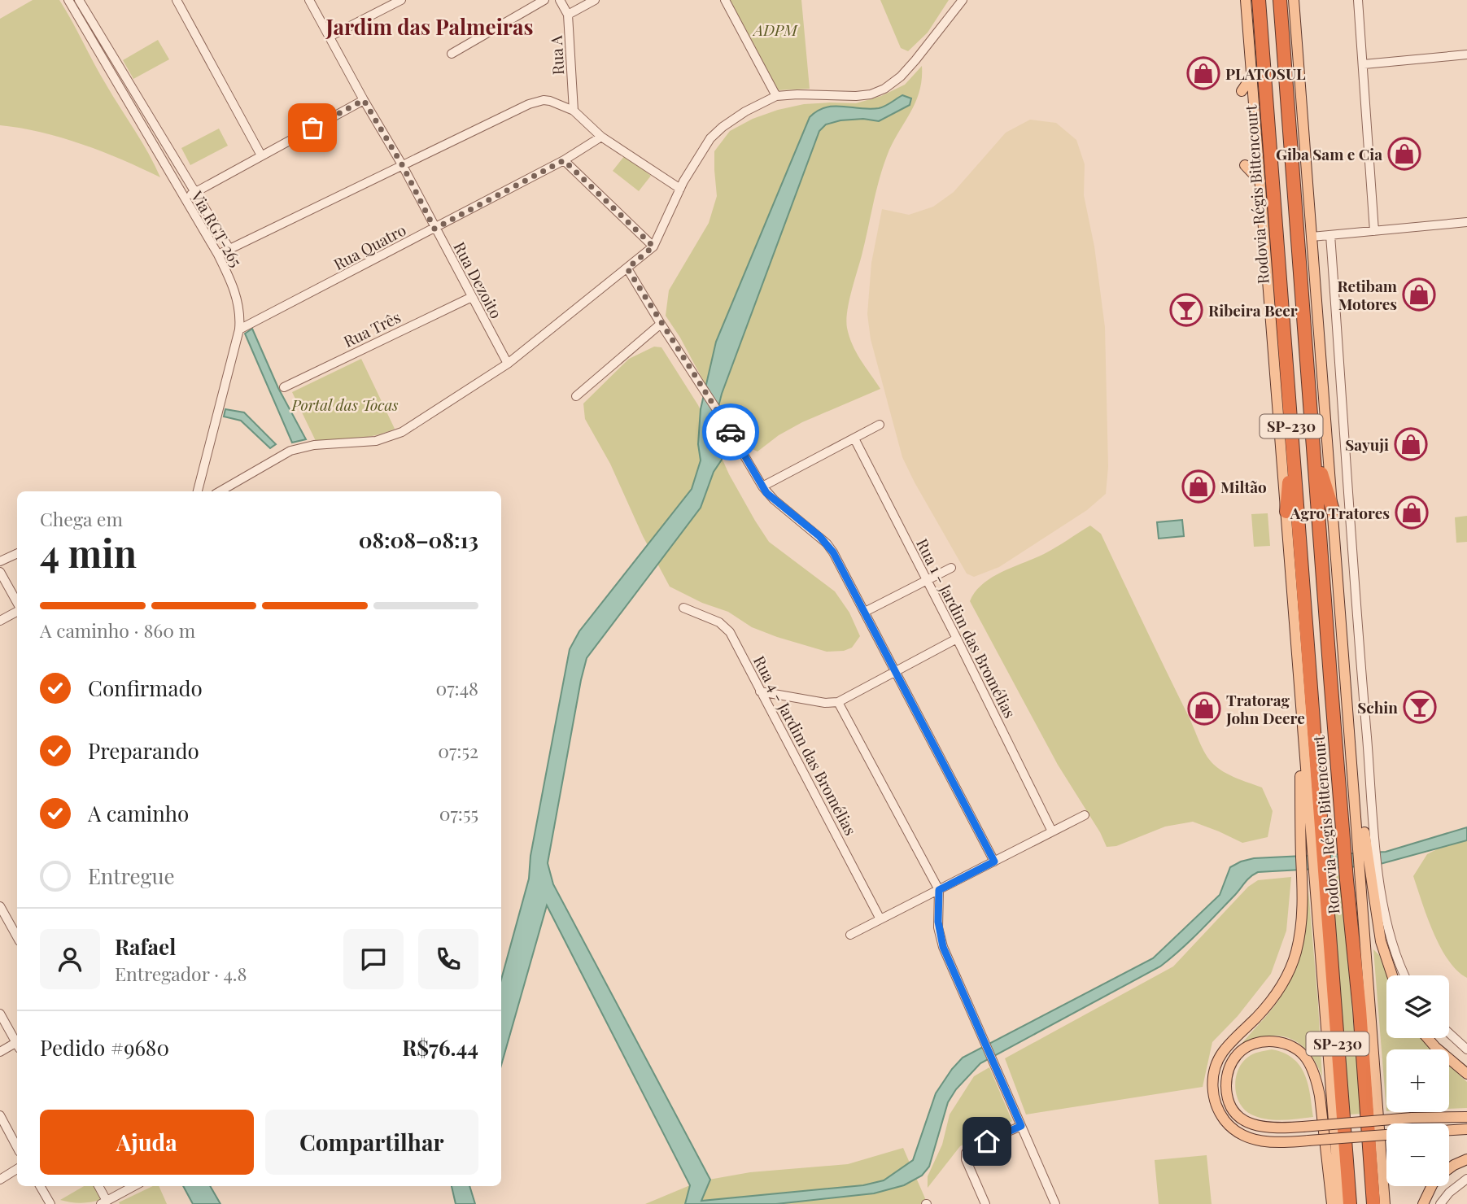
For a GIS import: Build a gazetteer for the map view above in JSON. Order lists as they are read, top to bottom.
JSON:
{
  "streets": {
    "highway": ["Rodovia Régis Bittencourt", "SP-230"],
    "street": [
      "Rua A",
      "Via RGT-265",
      "Rua Quatro",
      "Rua Dezoito",
      "Rua Três",
      "Rua 1 - Jardim das Bromélias",
      "Rua 4 - Jardim das Bromélias"
    ]
  },
  "crossings": [
    ["Via RGT-265", "Rua Quatro"],
    ["Rua Quatro", "Rua Dezoito"],
    ["Rua Dezoito", "Rua Três"]
  ],
  "districts": ["Jardim das Palmeiras"],
  "parks": ["ADPM", "Portal das Tocas"],
  "places": {
    "shop": [
      "PLATOSUL",
      "Giba Sam e Cia",
      "Retibam Motores",
      "Sayuji",
      "Miltão",
      "Agro Tratores",
      "Tratorag John Deere"
    ],
    "bar": ["Ribeira Beer", "Schin"]
  },
  "page": {
    "heading": ["4 min", "Chega em", "08:08–08:13"],
    "panel": [
      "Rafael",
      "Entregador · 4.8",
      "Pedido #9680",
      "R$76.44"
    ],
    "bar": "A caminho · 860 m",
    "list": [
      ["Confirmado", "07:48"],
      ["Preparando", "07:52"],
      ["A caminho", "07:55"],
      "Entregue"
    ],
    "map_buttons": ["+", "−"],
    "buttons": ["Ajuda", "Compartilhar"]
  }
}
